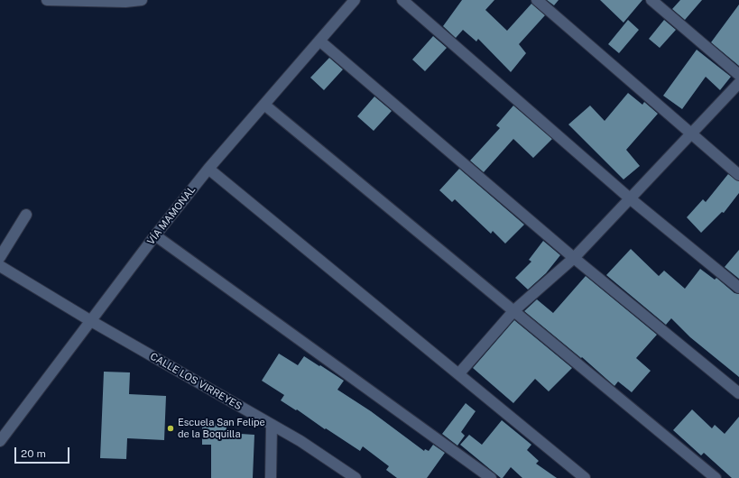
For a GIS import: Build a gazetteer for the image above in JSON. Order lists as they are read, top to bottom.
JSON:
{
  "streets": {
    "street": ["VÍA MAMONAL", "CALLE LOS VIRREYES"]
  },
  "crossings": [
    ["VÍA MAMONAL", "CALLE LOS VIRREYES"]
  ],
  "places": ["Escuela San Felipe de la Boquilla"],
  "scale_bar": "20 m"
}
